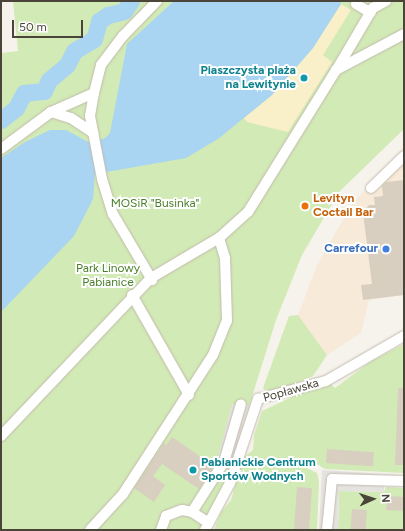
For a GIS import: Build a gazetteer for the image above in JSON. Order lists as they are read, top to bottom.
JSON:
{
  "streets": {
    "street": ["Popławska"]
  },
  "parks": ["MOSiR \"Businka\"", "Park Linowy Pabianice"],
  "places": [
    "Piaszczysta plaża na Lewitynie",
    "Levityn Coctail Bar",
    "Carrefour",
    "Pabianickie Centrum Sportów Wodnych"
  ],
  "scale_bar": "50 m",
  "north": "right"
}
